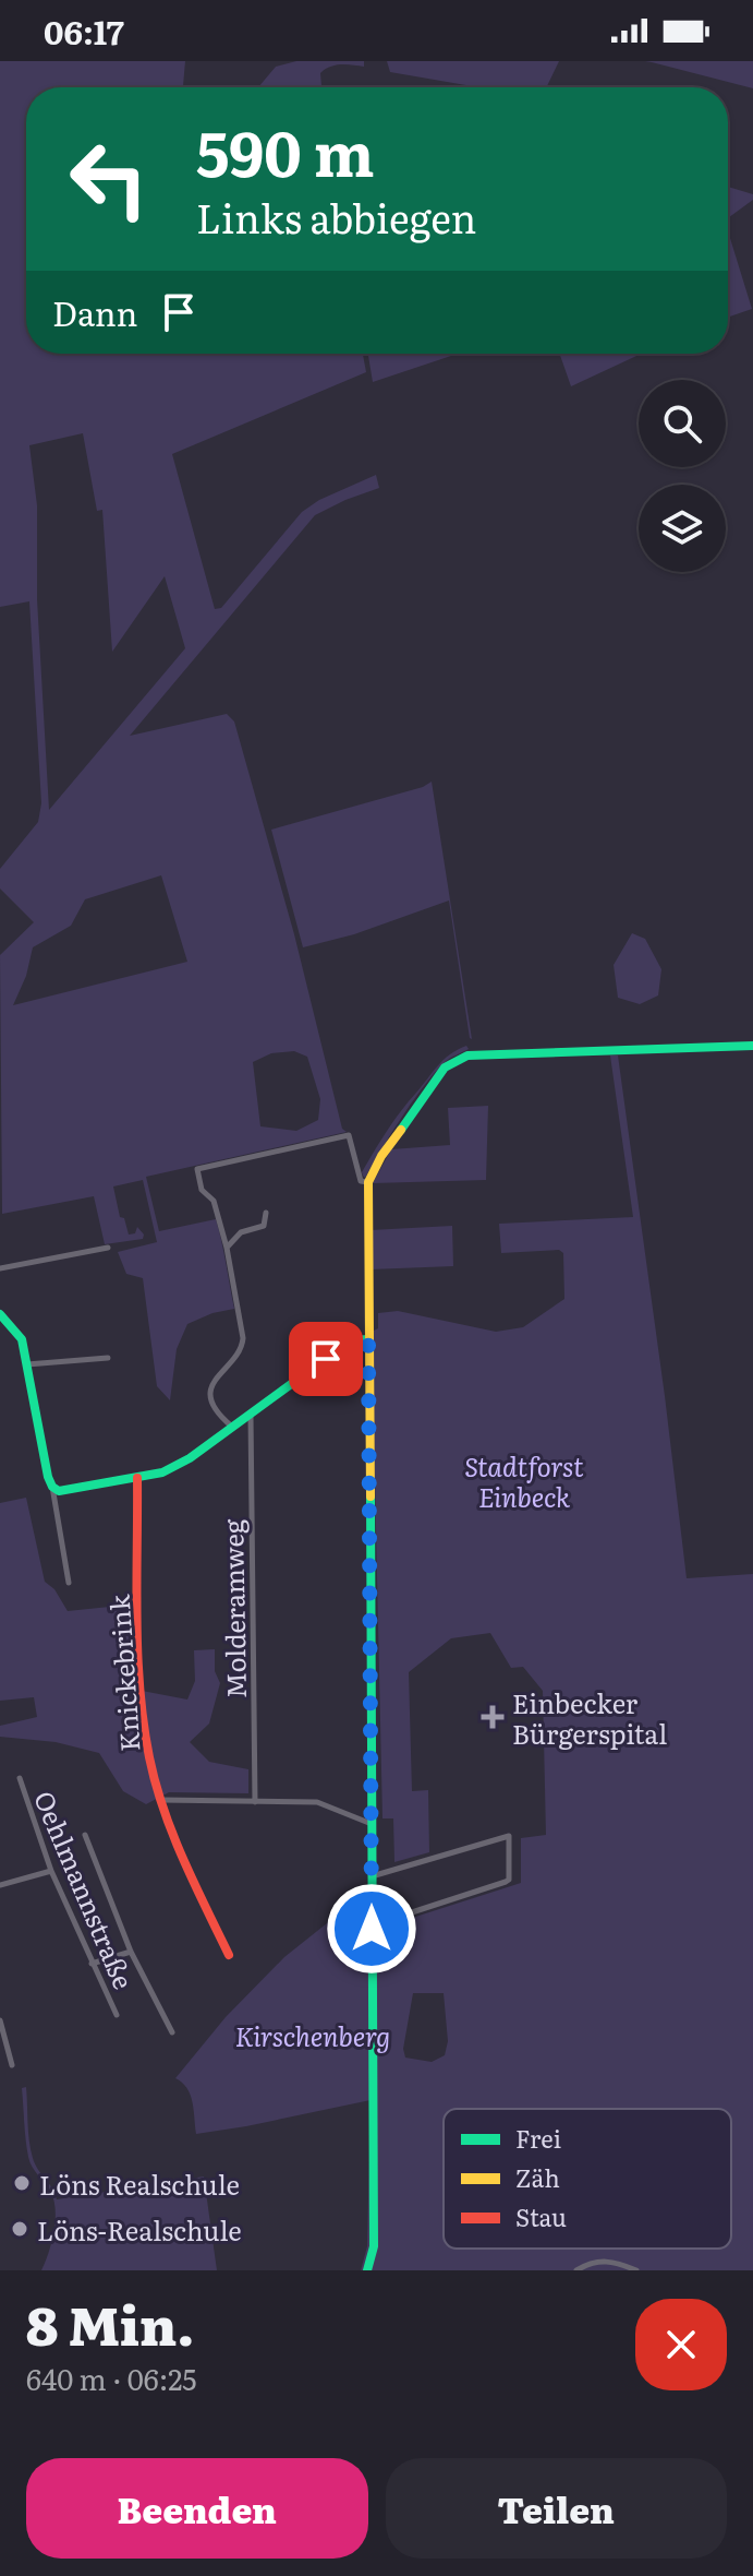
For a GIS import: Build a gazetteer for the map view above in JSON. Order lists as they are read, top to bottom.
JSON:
{
  "streets": {
    "street": ["Molderamweg", "Knickebrink", "Oehlmannstraße"]
  },
  "parks": ["Stadtforst Einbeck", "Kirschenberg"],
  "places": {
    "health": ["Einbecker Bürgerspital"],
    "other": ["Löns Realschule", "Löns-Realschule"]
  },
  "legend": ["Frei", "Zäh", "Stau"],
  "page": {
    "status": "06:17",
    "turn": ["590 m", "Links abbiegen"],
    "then": "Dann",
    "heading": ["8 Min.", "640 m · 06:25"],
    "buttons": ["Beenden", "Teilen"]
  }
}
